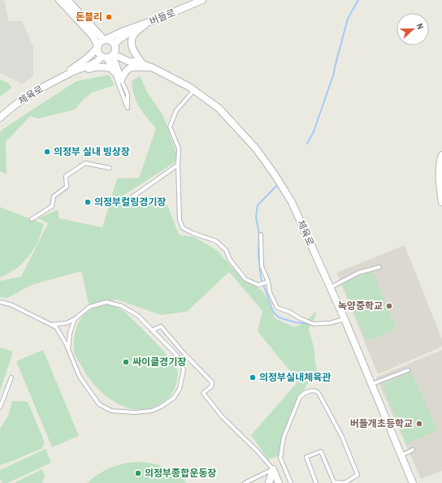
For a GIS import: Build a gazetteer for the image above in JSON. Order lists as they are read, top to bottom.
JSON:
{
  "streets": {
    "street": ["버들로", "체육로"]
  },
  "places": [
    "돈블리",
    "의정부 실내 빙상장",
    "의정부컬링경기장",
    "녹양중학교",
    "싸이클경기장",
    "의정부실내체육관",
    "버들개초등학교",
    "의정부종합운동장"
  ],
  "north": "right"
}
